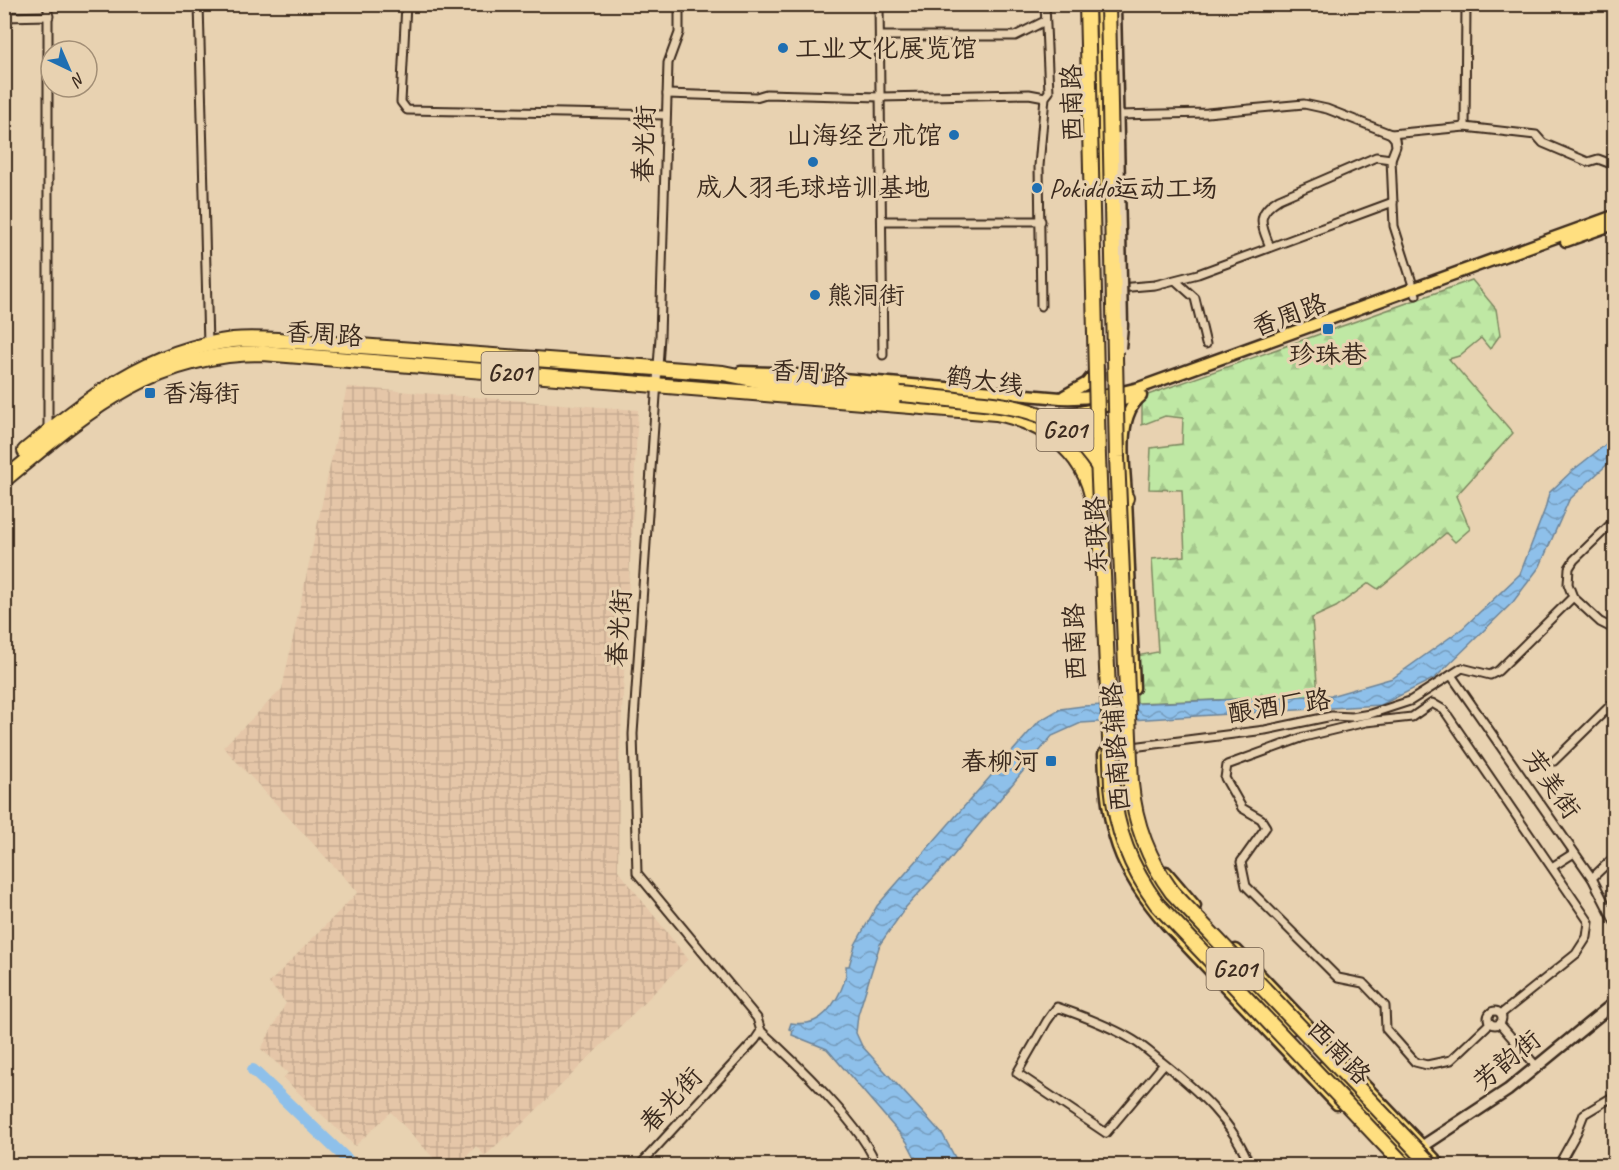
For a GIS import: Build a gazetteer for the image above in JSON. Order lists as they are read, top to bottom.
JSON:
{
  "streets": {
    "highway": [
      "西南路",
      "香周路",
      "G201",
      "鹤大线",
      "东联路"
    ],
    "main road": ["西南路辅路", "芳韵街"],
    "street": ["春光街", "酿酒厂路", "芳美街"]
  },
  "crossings": [
    ["西南路", "香周路"],
    ["西南路", "鹤大线"],
    ["西南路", "东联路"],
    ["西南路", "酿酒厂路"],
    ["西南路", "西南路辅路"],
    ["西南路", "芳韵街"],
    ["春光街", "香周路"],
    ["香周路", "鹤大线"],
    ["香周路", "东联路"],
    ["香周路", "西南路辅路"],
    ["东联路", "西南路辅路"],
    ["东联路", "芳韵街"],
    ["酿酒厂路", "西南路辅路"],
    ["酿酒厂路", "芳美街"],
    ["西南路辅路", "芳韵街"]
  ],
  "places": {
    "other": [
      "工业文化展览馆",
      "山海经艺术馆",
      "成人羽毛球培训基地",
      "Pokiddo运动工场",
      "熊洞街"
    ],
    "transit": ["珍珠巷", "香海街", "春柳河"]
  },
  "north": "bottom right"
}
